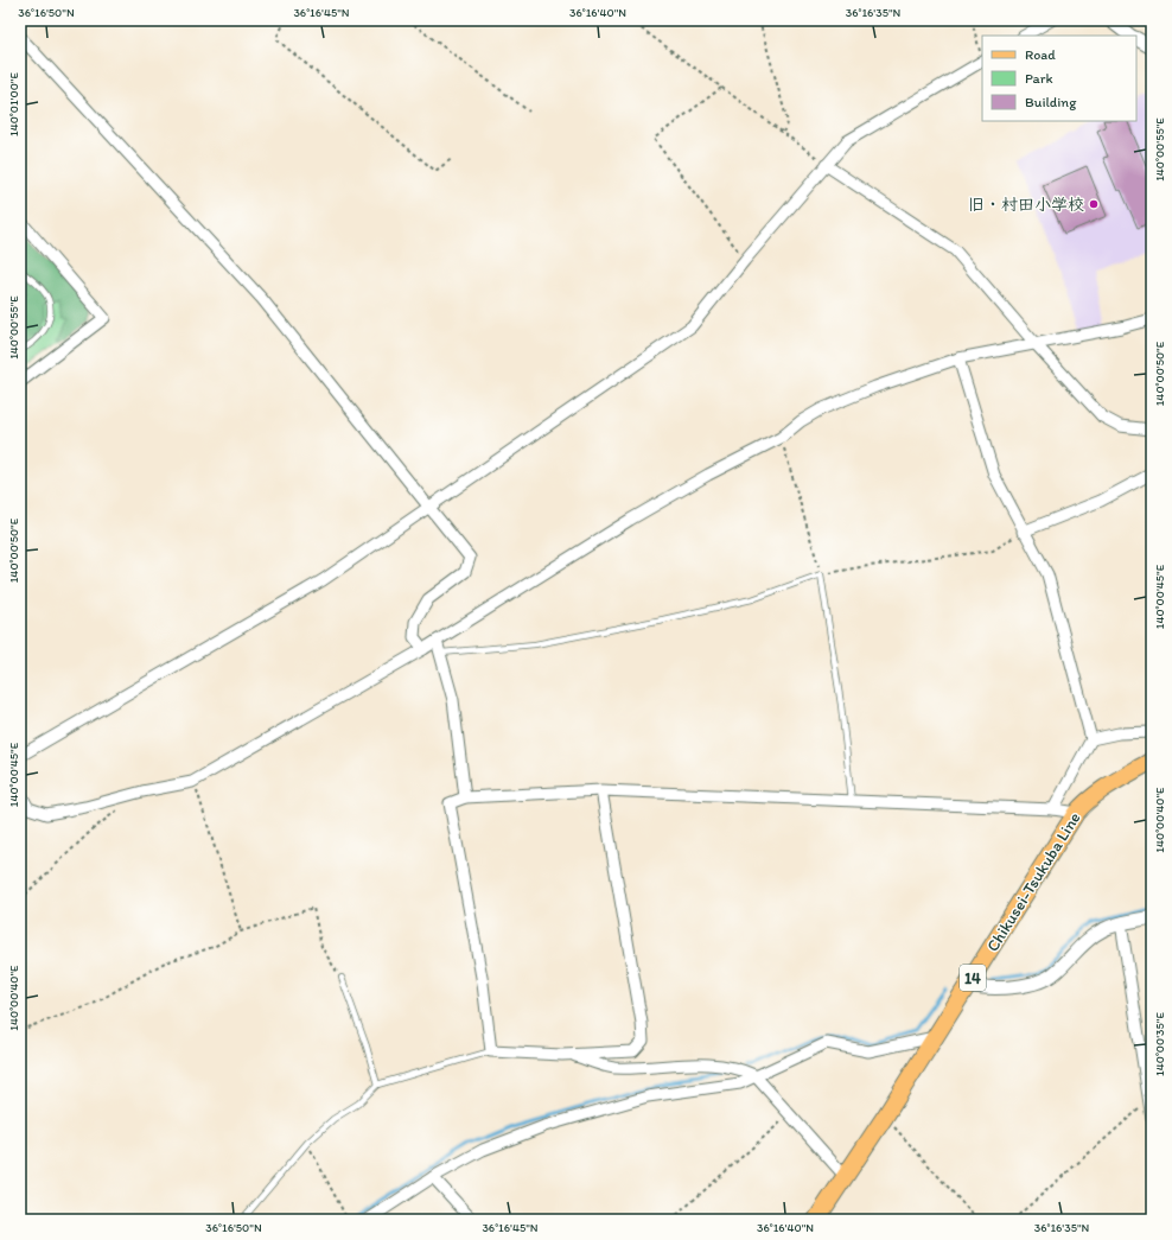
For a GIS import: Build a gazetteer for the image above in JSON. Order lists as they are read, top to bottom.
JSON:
{
  "streets": {
    "main road": ["Chikusei-Tsukuba Line", "14"]
  },
  "places": ["旧・村田小学校"],
  "legend": ["Road", "Park", "Building"],
  "coordinates": [
    "36°16'50\"N",
    "36°16'45\"N",
    "36°16'40\"N",
    "36°16'35\"N",
    "140°01'00\"E",
    "140°00'55\"E",
    "140°00'50\"E",
    "140°00'45\"E",
    "140°00'40\"E",
    "140°00'35\"E"
  ]
}
